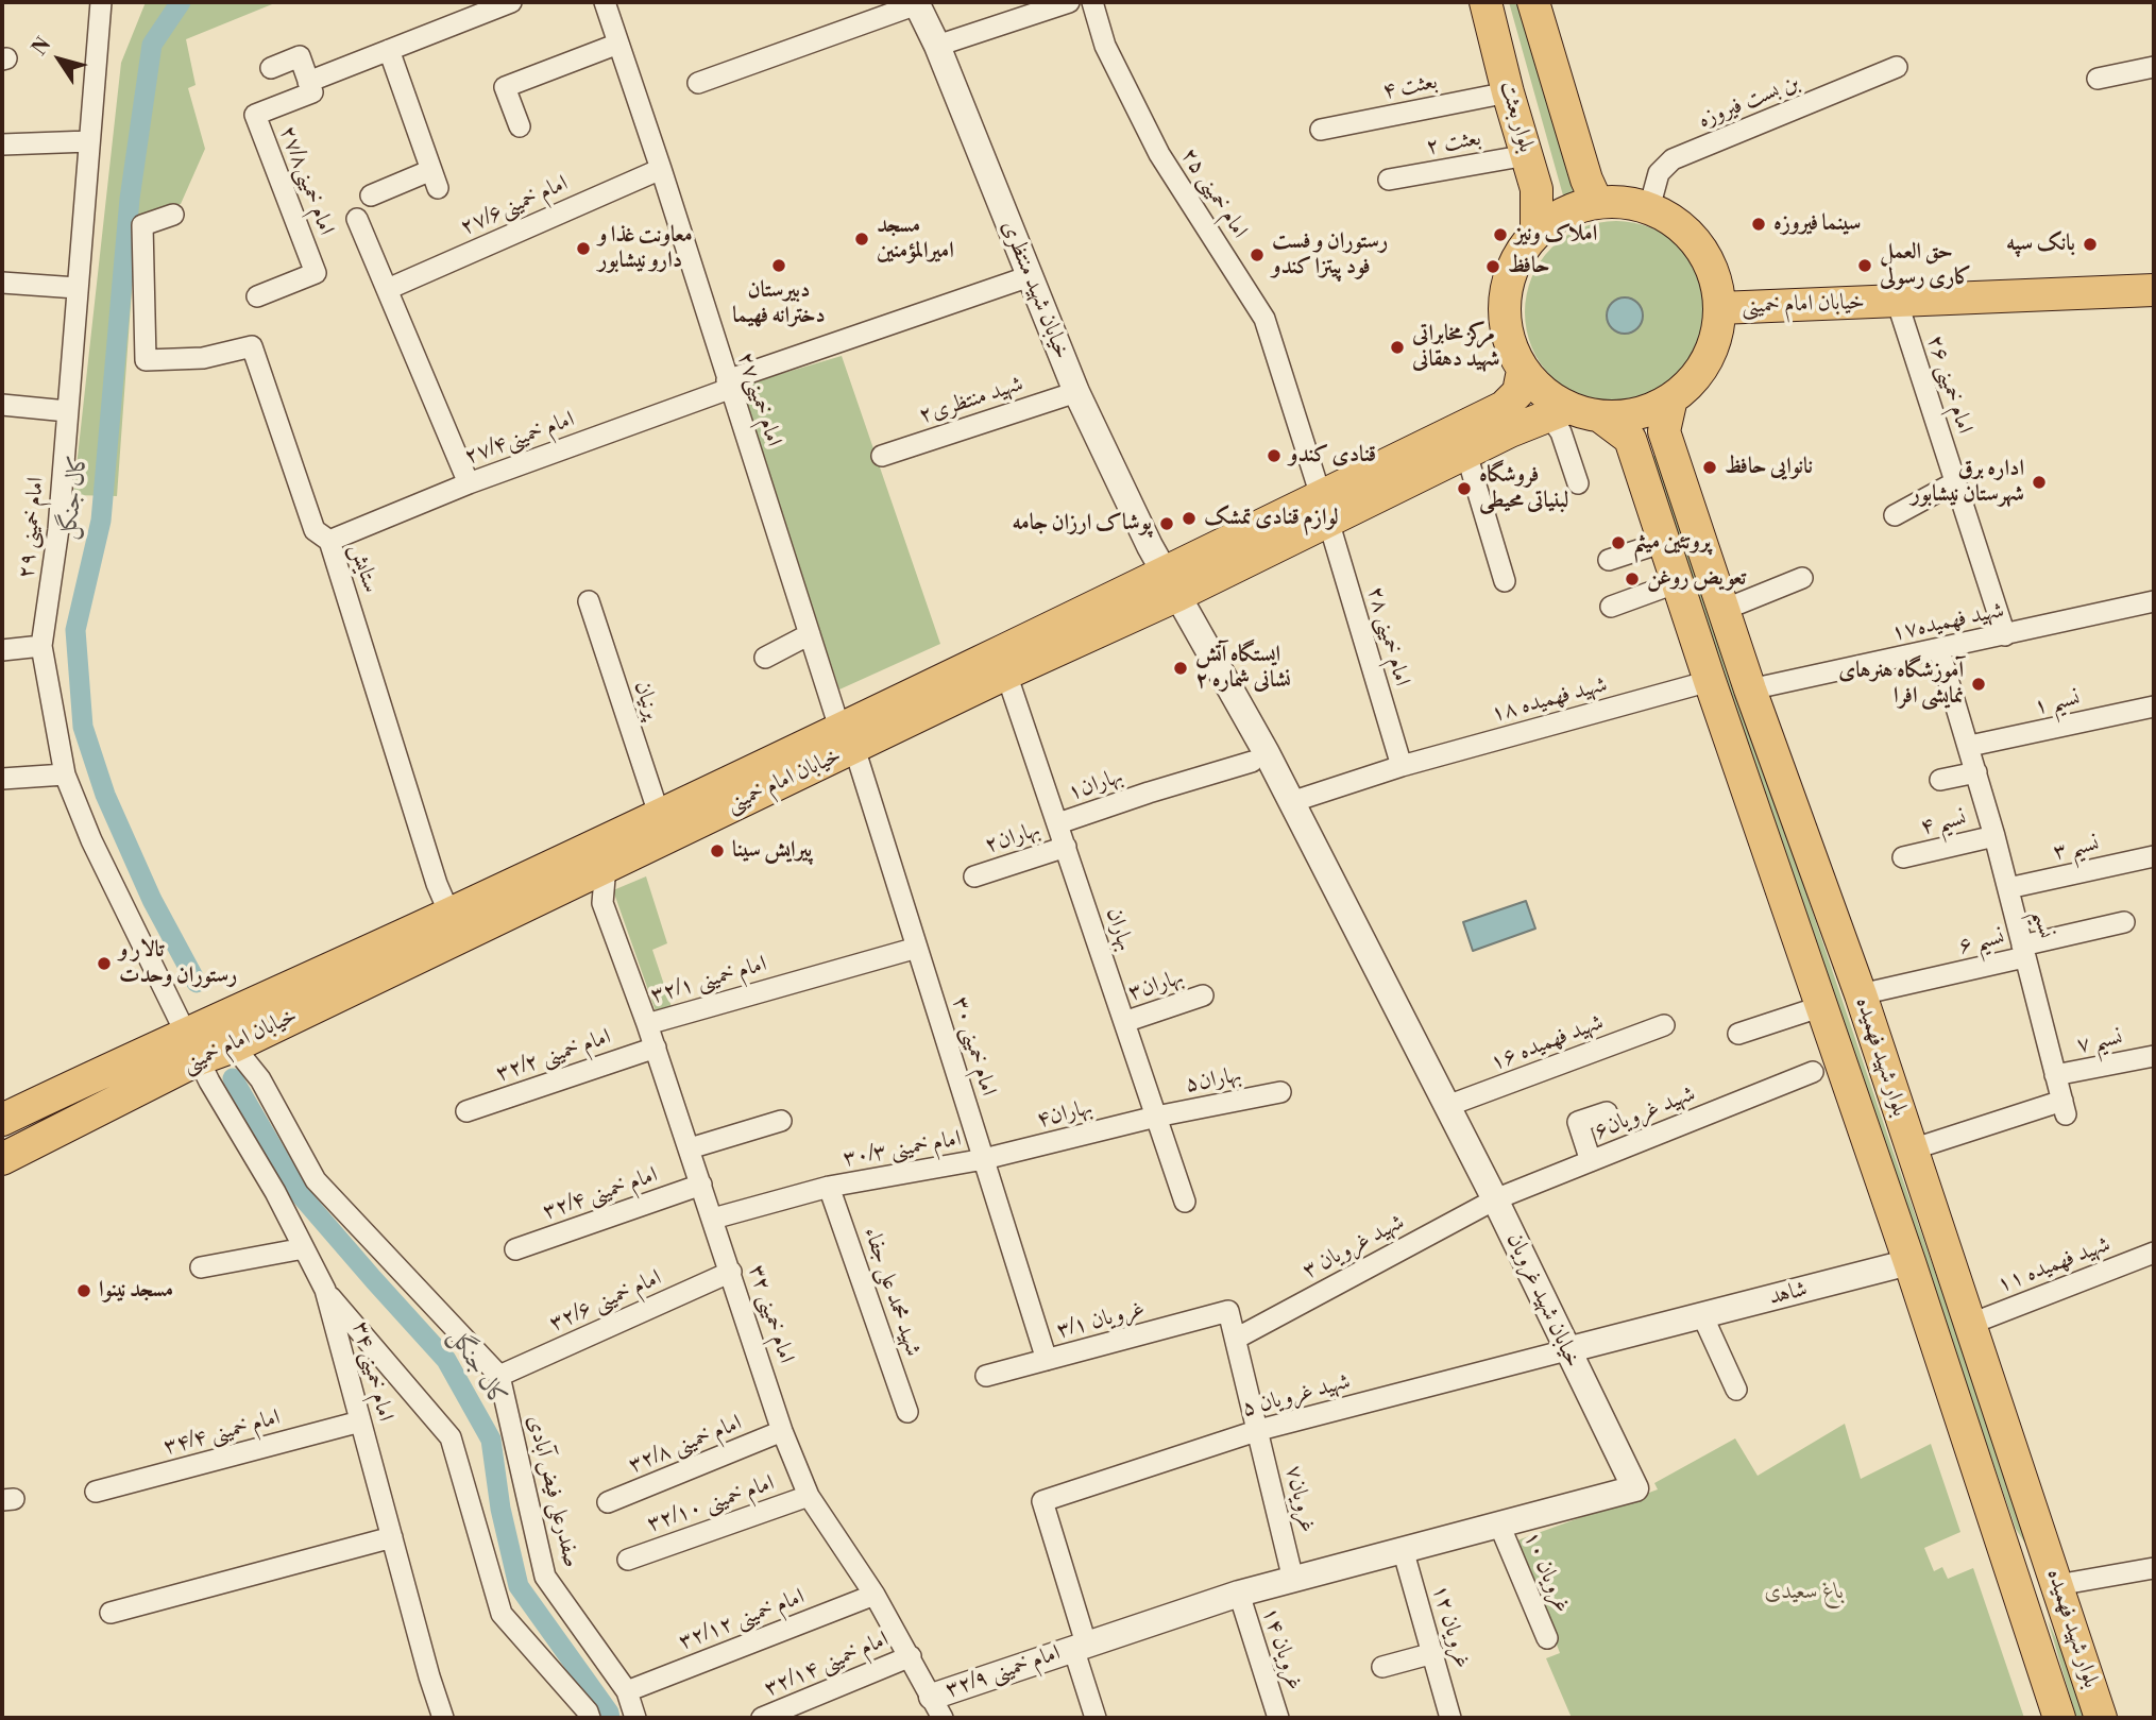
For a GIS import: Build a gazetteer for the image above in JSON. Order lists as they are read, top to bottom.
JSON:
{
  "streets": {
    "main road": ["بلوار بعثت", "خیابان امام خمینی", "بلوار شهید فهمیده"],
    "street": [
      "بعثت ۴",
      "بن بست فیروزه",
      "بعثت ۲",
      "امام خمینی۲۷/۸",
      "امام خمینی ۲۵",
      "امام خمینی۲۷/۶",
      "خیابان شهید منتظری",
      "امام خمینی ۲۶",
      "امام خمینی۲۷",
      "شهید منتظری۲",
      "امام خمینی۲۷/۴",
      "امام خمینی ۲۹",
      "ستایش",
      "شهید فهمیده۱۷",
      "امام خمینی ۲۸",
      "پرنیان",
      "شهید فهمیده ۱۸",
      "نسیم ۱",
      "بهاران۱",
      "نسیم ۴",
      "بهاران۲",
      "نسیم ۳",
      "نسیم",
      "بهاران",
      "نسیم ۶",
      "امام خمینی ۳۲/۱",
      "بهاران۳",
      "نسیم ۷",
      "شهید فهمیده ۱۶",
      "امام خمینی ۳۰",
      "امام خمینی ۳۲/۲",
      "بهاران۵",
      "شهید غرویان۶",
      "بهاران۴",
      "امام خمینی ۳۰/۳",
      "امام خمینی ۳۲/۴",
      "شهید غرویان ۳",
      "شهید فهمیده ۱۱",
      "شهید محمد علی جفاء",
      "شاهد",
      "خیابان شهید غرویان",
      "امام خمینی ۳۲/۶",
      "امام خمینی ۳۲",
      "غرویان ۳/۱",
      "امام خمینی ۳۴",
      "شهید غرویان ۵",
      "امام خمینی ۳۴/۴",
      "امام خمینی ۳۲/۸",
      "صفدرعلی فیض آبادی",
      "غرویان۷",
      "امام خمینی ۳۲/۱۰",
      "غرویان ۱۰",
      "امام خمینی ۳۲/۱۲",
      "غرویان ۱۲",
      "غرویان ۱۴",
      "امام خمینی ۳۲/۱۴",
      "امام خمینی ۳۲/۹"
    ]
  },
  "crossings": [
    ["بعثت ۴", "بلوار بعثت"],
    ["بن بست فیروزه", "بلوار بعثت"],
    ["بن بست فیروزه", "خیابان امام خمینی"],
    ["بن بست فیروزه", "بلوار شهید فهمیده"],
    ["بلوار بعثت", "بعثت ۲"],
    ["بلوار بعثت", "خیابان امام خمینی"],
    ["بلوار بعثت", "بلوار شهید فهمیده"],
    ["امام خمینی ۲۵", "خیابان امام خمینی"],
    ["امام خمینی ۲۵", "امام خمینی ۲۸"],
    ["امام خمینی۲۷/۶", "امام خمینی۲۷"],
    ["خیابان شهید منتظری", "خیابان امام خمینی"],
    ["خیابان شهید منتظری", "شهید منتظری۲"],
    ["خیابان شهید منتظری", "امام خمینی۲۷/۴"],
    ["خیابان شهید منتظری", "خیابان شهید غرویان"],
    ["خیابان امام خمینی", "امام خمینی ۲۶"],
    ["خیابان امام خمینی", "امام خمینی۲۷"],
    ["خیابان امام خمینی", "امام خمینی ۲۹"],
    ["خیابان امام خمینی", "ستایش"],
    ["خیابان امام خمینی", "امام خمینی ۲۸"],
    ["خیابان امام خمینی", "پرنیان"],
    ["خیابان امام خمینی", "بهاران"],
    ["خیابان امام خمینی", "امام خمینی ۳۰"],
    ["خیابان امام خمینی", "بلوار شهید فهمیده"],
    ["خیابان امام خمینی", "خیابان شهید غرویان"],
    ["خیابان امام خمینی", "امام خمینی ۳۴"],
    ["امام خمینی ۲۶", "شهید فهمیده۱۷"],
    ["امام خمینی۲۷", "امام خمینی۲۷/۴"],
    ["امام خمینی۲۷", "امام خمینی ۳۰"],
    ["امام خمینی۲۷/۴", "ستایش"],
    ["امام خمینی ۲۹", "امام خمینی ۳۴"],
    ["شهید فهمیده۱۷", "نسیم"],
    ["شهید فهمیده۱۷", "بلوار شهید فهمیده"],
    ["امام خمینی ۲۸", "شهید فهمیده ۱۸"],
    ["شهید فهمیده ۱۸", "بلوار شهید فهمیده"],
    ["شهید فهمیده ۱۸", "خیابان شهید غرویان"],
    ["نسیم ۱", "نسیم"],
    ["بهاران۱", "بهاران"],
    ["نسیم ۴", "نسیم"],
    ["بهاران۲", "بهاران"],
    ["نسیم ۳", "نسیم"],
    ["نسیم", "نسیم ۶"],
    ["نسیم", "نسیم ۷"],
    ["نسیم", "بلوار شهید فهمیده"],
    ["بهاران", "بهاران۳"],
    ["بهاران", "بهاران۵"],
    ["بهاران", "بهاران۴"],
    ["نسیم ۶", "بلوار شهید فهمیده"],
    ["امام خمینی ۳۲/۱", "امام خمینی ۳۰"],
    ["امام خمینی ۳۲/۱", "امام خمینی ۳۲"],
    ["شهید فهمیده ۱۶", "خیابان شهید غرویان"],
    ["امام خمینی ۳۰", "بهاران۴"],
    ["امام خمینی ۳۰", "امام خمینی ۳۰/۳"],
    ["امام خمینی ۳۰", "غرویان ۳/۱"],
    ["امام خمینی ۳۲/۲", "امام خمینی ۳۲"],
    ["بلوار شهید فهمیده", "شهید فهمیده ۱۱"],
    ["بلوار شهید فهمیده", "شاهد"],
    ["بهاران۵", "بهاران۴"],
    ["شهید غرویان۶", "شهید غرویان ۳"],
    ["شهید غرویان۶", "خیابان شهید غرویان"],
    ["بهاران۴", "امام خمینی ۳۰/۳"],
    ["امام خمینی ۳۰/۳", "شهید محمد علی جفاء"],
    ["امام خمینی ۳۰/۳", "امام خمینی ۳۲"],
    ["امام خمینی ۳۲/۴", "امام خمینی ۳۲"],
    ["شهید غرویان ۳", "خیابان شهید غرویان"],
    ["شهید غرویان ۳", "غرویان۷"],
    ["شاهد", "خیابان شهید غرویان"],
    ["شاهد", "شهید غرویان ۵"],
    ["خیابان شهید غرویان", "شهید غرویان ۵"],
    ["خیابان شهید غرویان", "غرویان۷"],
    ["خیابان شهید غرویان", "غرویان ۱۰"],
    ["خیابان شهید غرویان", "غرویان ۱۲"],
    ["خیابان شهید غرویان", "غرویان ۱۴"],
    ["خیابان شهید غرویان", "امام خمینی ۳۲/۹"],
    ["امام خمینی ۳۲/۶", "امام خمینی ۳۲"],
    ["امام خمینی ۳۲/۶", "صفدرعلی فیض آبادی"],
    ["امام خمینی ۳۲", "امام خمینی ۳۲/۸"],
    ["امام خمینی ۳۲", "امام خمینی ۳۲/۱۰"],
    ["امام خمینی ۳۲", "امام خمینی ۳۲/۱۲"],
    ["امام خمینی ۳۲", "امام خمینی ۳۲/۱۴"],
    ["امام خمینی ۳۲", "امام خمینی ۳۲/۹"],
    ["غرویان ۳/۱", "غرویان۷"],
    ["امام خمینی ۳۴", "امام خمینی ۳۴/۴"],
    ["شهید غرویان ۵", "غرویان۷"],
    ["شهید غرویان ۵", "امام خمینی ۳۲/۹"],
    ["صفدرعلی فیض آبادی", "امام خمینی ۳۲/۱۲"]
  ],
  "water": ["کال جنگل"],
  "parks": ["باغ سعیدی"],
  "places": [
    "سینما فیروزه",
    "املاک ونیز",
    "مسجد امیرالمؤمنین",
    "بانک سپه",
    "معاونت غذا و دارو نیشابور",
    "رستوران و فست فود پیتزا کندو",
    "دبیرستان دخترانه فهیما",
    "حق العمل کاری رسولی",
    "حافظ",
    "مرکز مخابراتی شهید دهقانی",
    "قنادی کندو",
    "نانوایی حافظ",
    "اداره برق شهرستان نیشابور",
    "فروشگاه لبنیاتی محیطی",
    "لوازم قنادی تمشک",
    "پوشاک ارزان جامه",
    "پروتئین میثم",
    "تعویض روغن",
    "ایستگاه آتش نشانی شماره ۲",
    "آموزشگاه هنرهای نمایشی افرا",
    "پیرایش سینا",
    "تالار و رستوران وحدت",
    "مسجد نینوا"
  ],
  "north": "top left"
}
